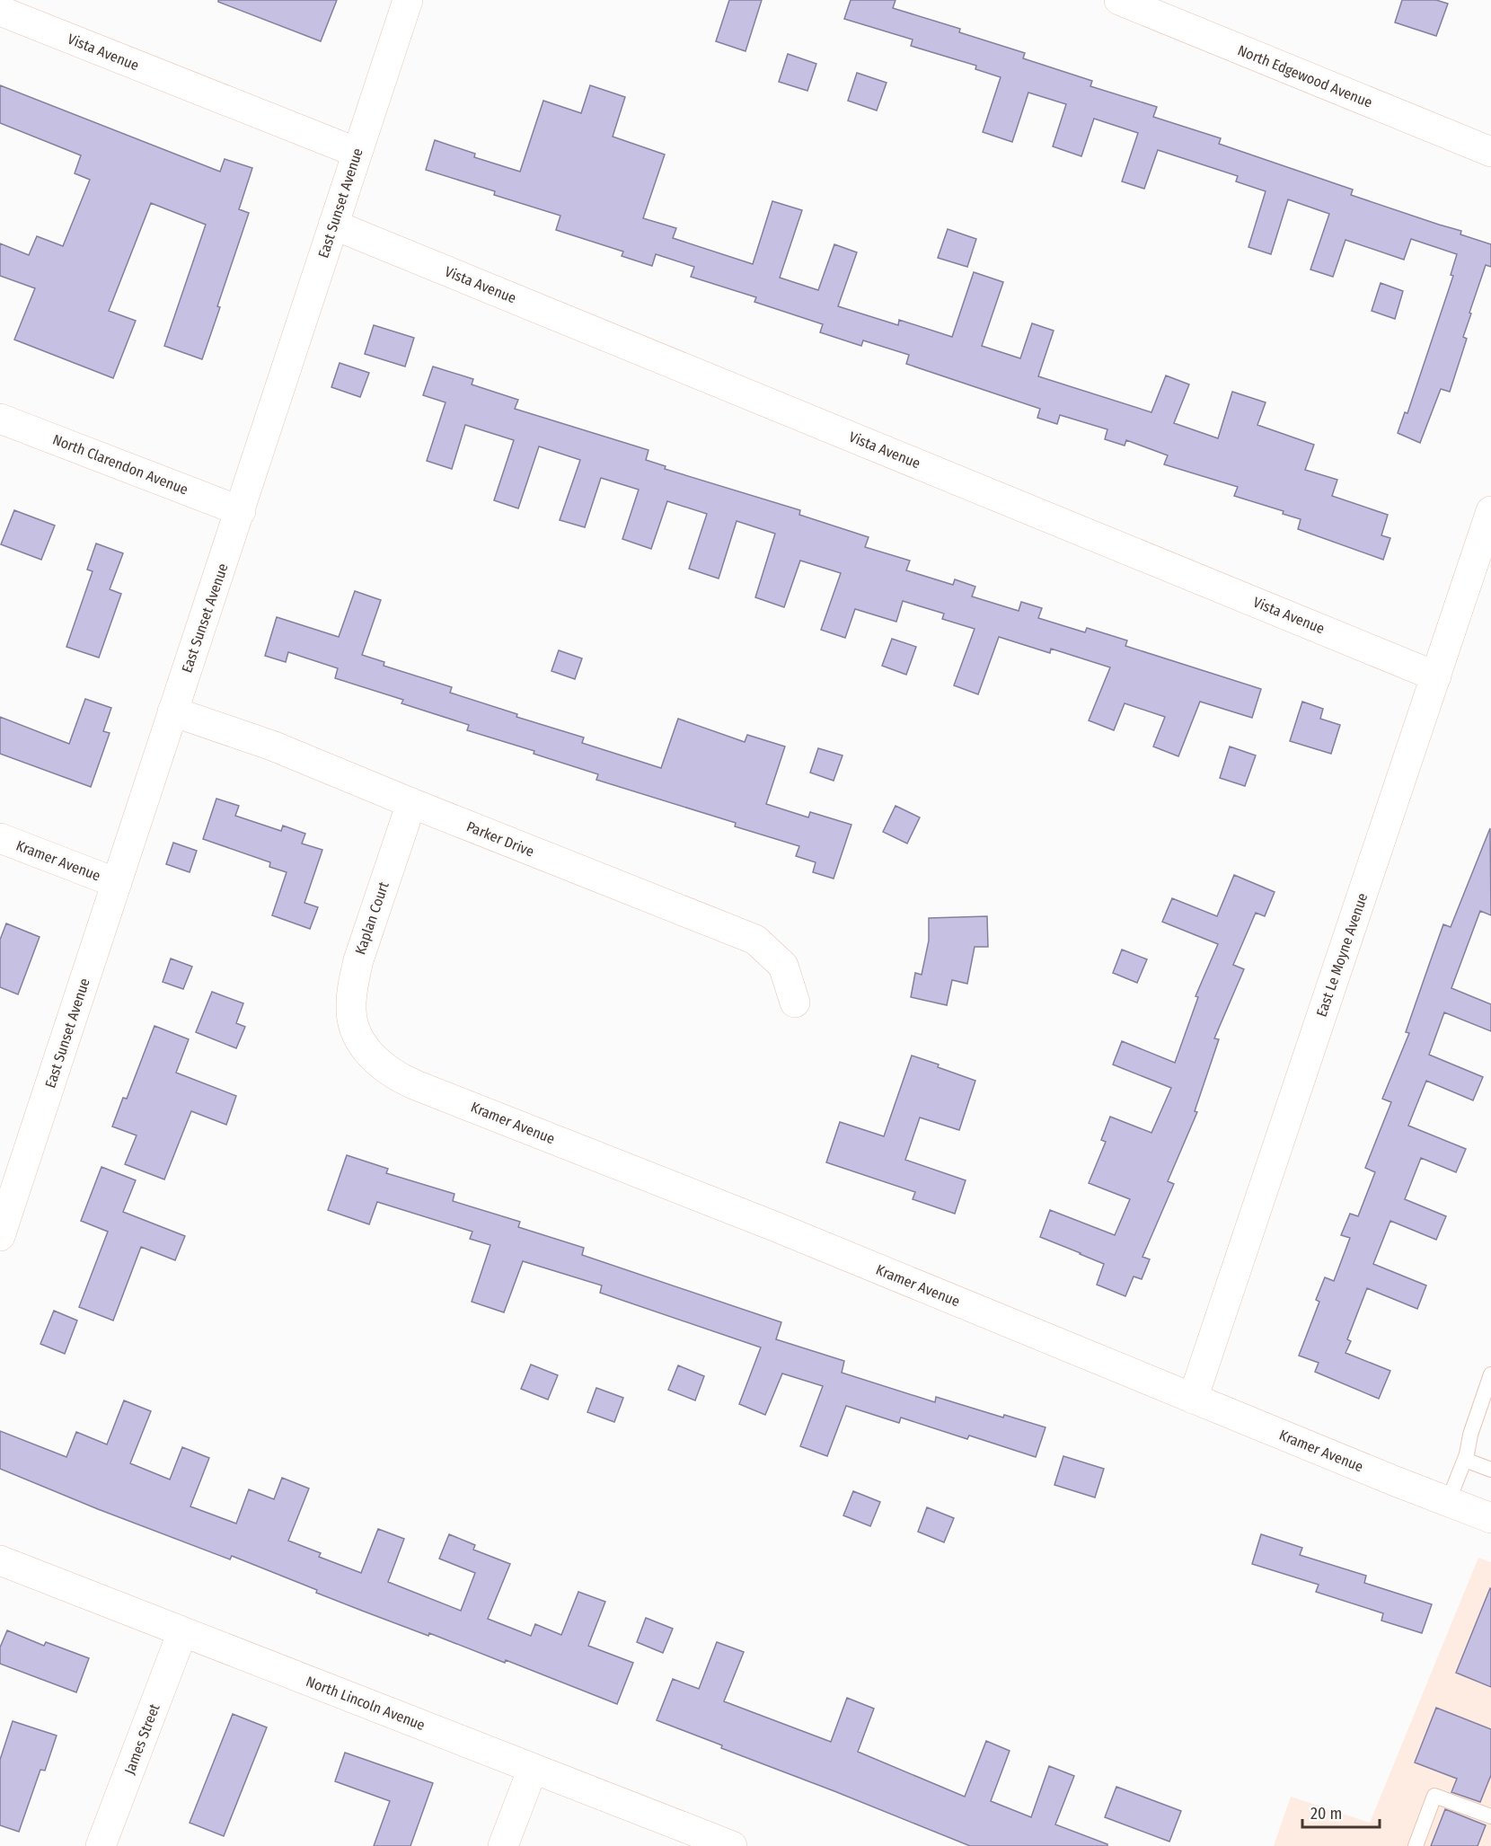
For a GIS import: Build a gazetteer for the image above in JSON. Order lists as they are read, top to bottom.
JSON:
{
  "streets": {
    "street": [
      "Vista Avenue",
      "North Edgewood Avenue",
      "East Sunset Avenue",
      "North Clarendon Avenue",
      "Parker Drive",
      "Kramer Avenue",
      "Kaplan Court",
      "East Le Moyne Avenue",
      "North Lincoln Avenue",
      "James Street"
    ]
  },
  "crossings": [
    ["Vista Avenue", "East Sunset Avenue"],
    ["Vista Avenue", "East Le Moyne Avenue"],
    ["East Sunset Avenue", "North Clarendon Avenue"],
    ["East Sunset Avenue", "Parker Drive"],
    ["East Sunset Avenue", "Kramer Avenue"],
    ["Parker Drive", "Kaplan Court"],
    ["Kramer Avenue", "Kaplan Court"],
    ["Kramer Avenue", "East Le Moyne Avenue"],
    ["North Lincoln Avenue", "James Street"]
  ],
  "scale_bar": "20 m"
}
